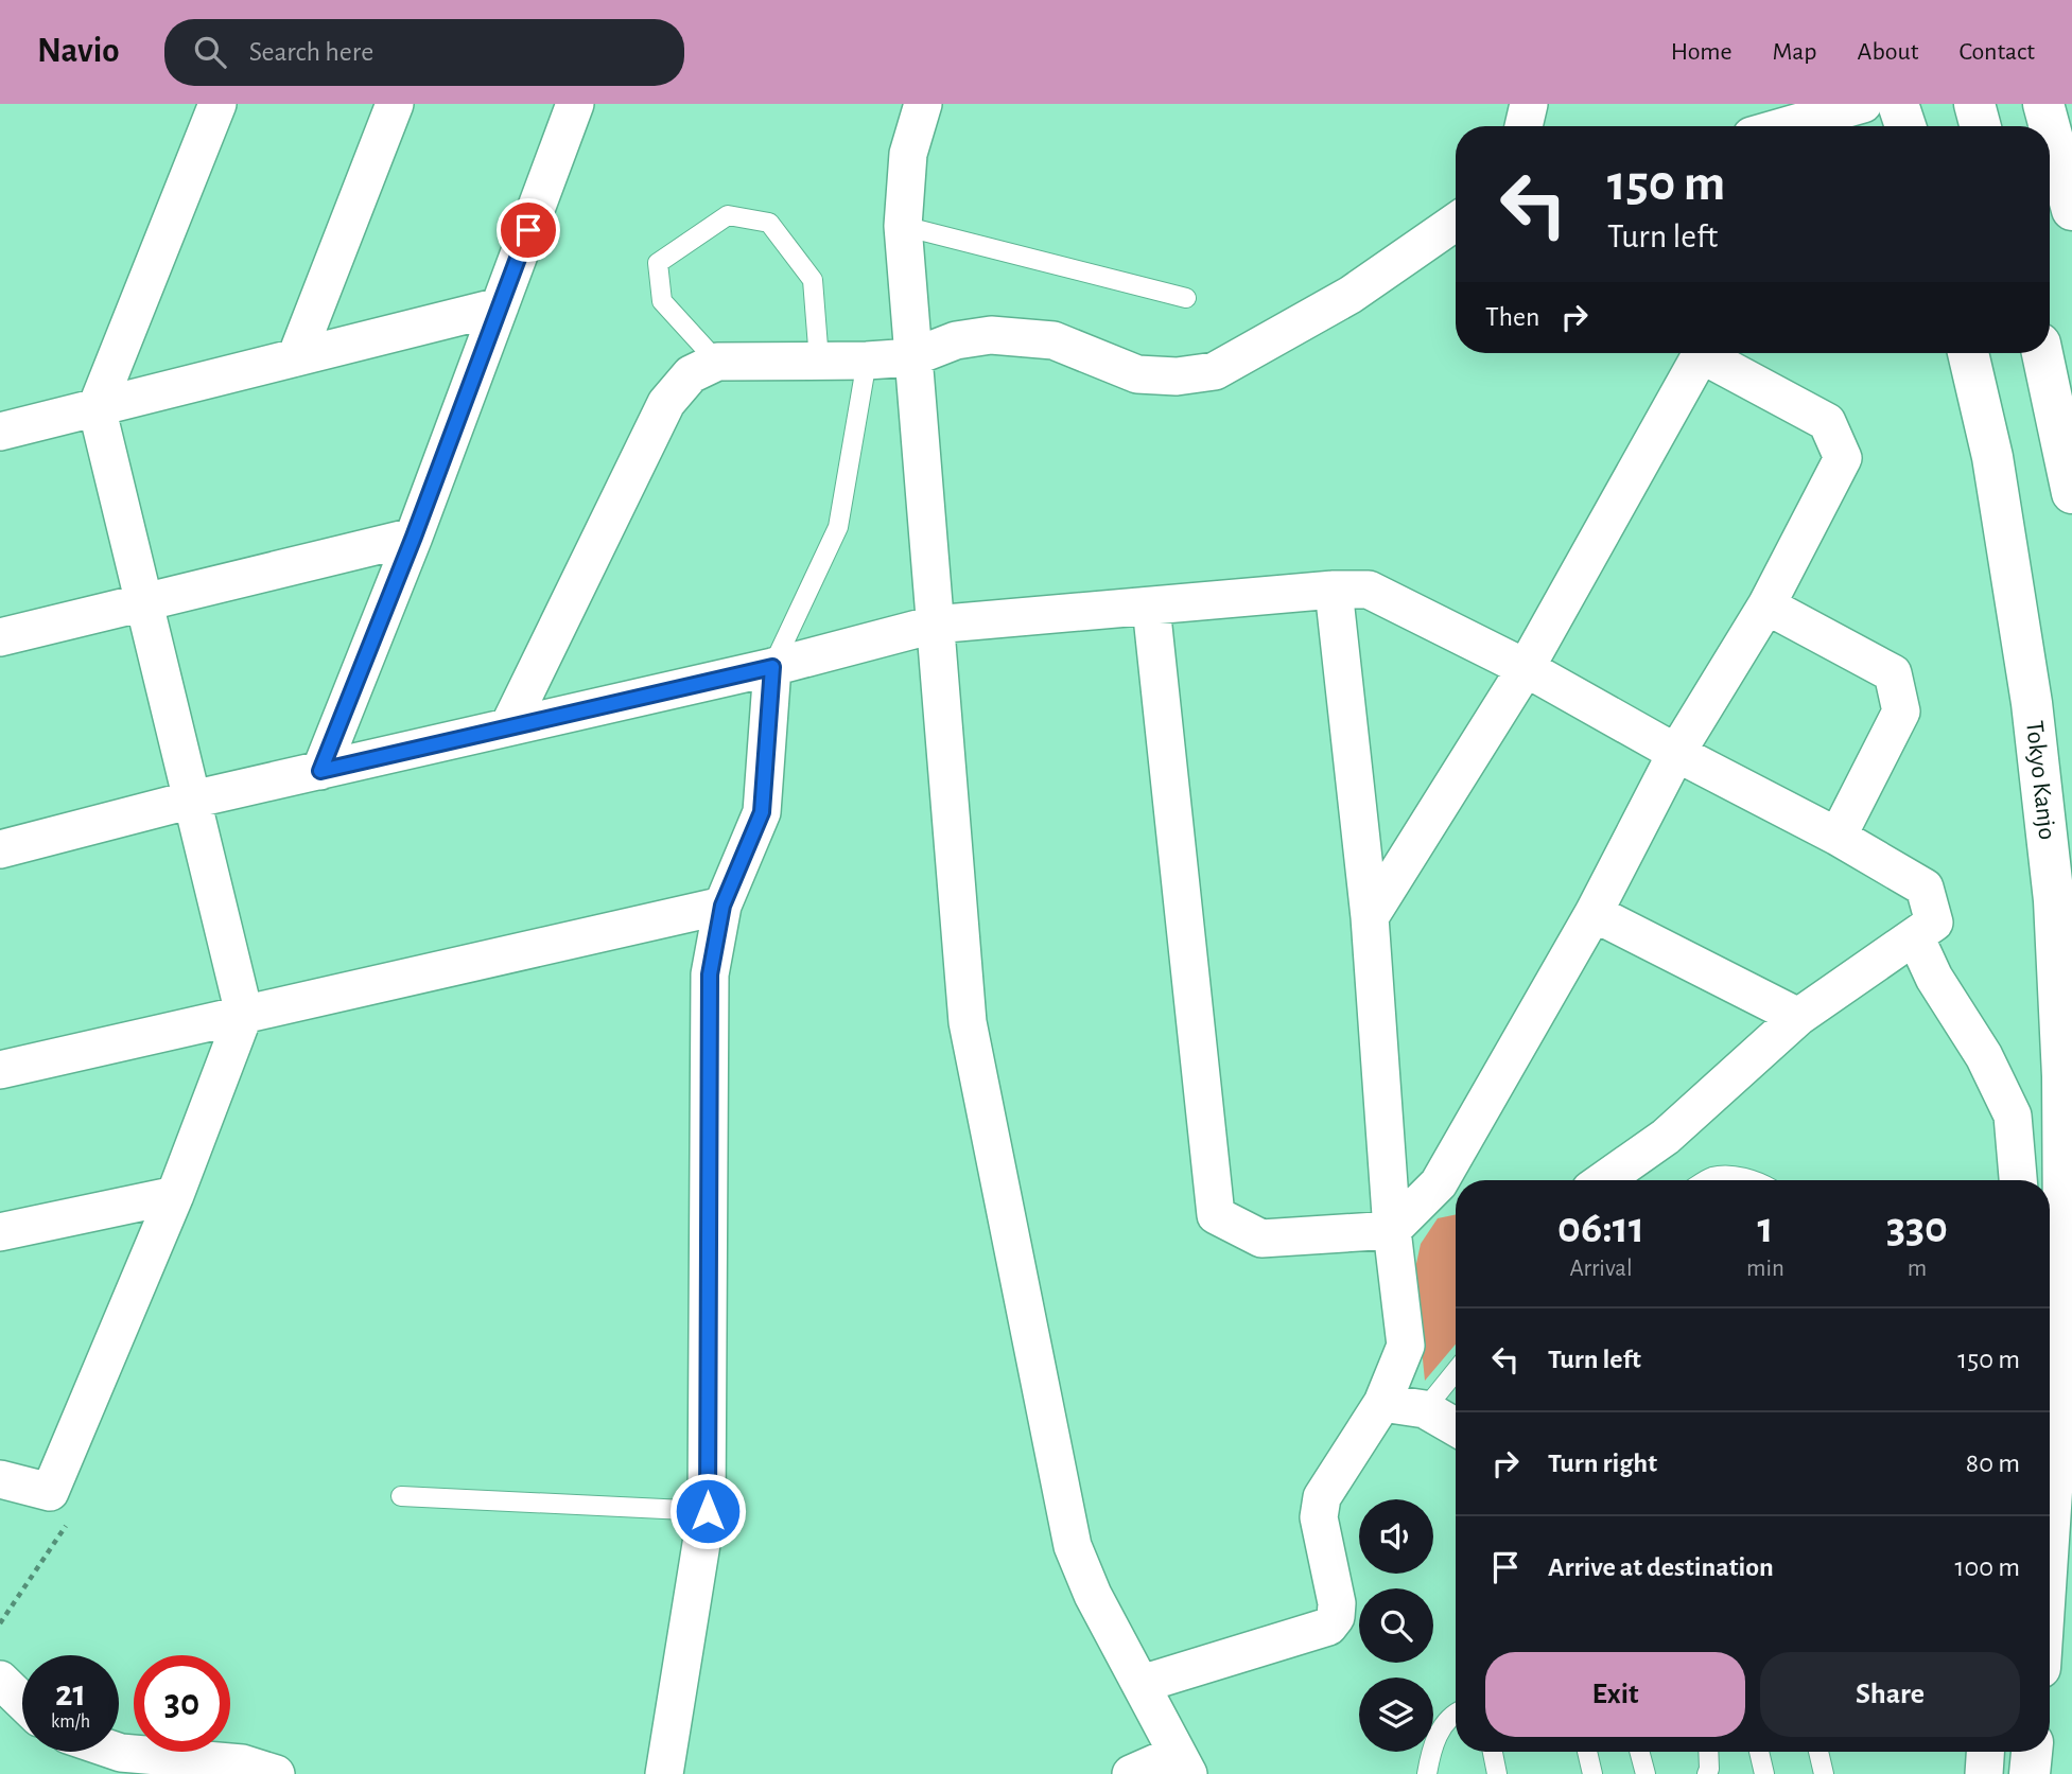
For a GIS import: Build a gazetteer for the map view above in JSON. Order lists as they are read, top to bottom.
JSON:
{
  "streets": {
    "highway": ["Tokyo Kanjo"]
  },
  "page": {
    "header": "Navio",
    "search": "Search here",
    "nav": [
      "Home",
      "Map",
      "About",
      "Contact"
    ],
    "turn": ["150 m", "Turn left"],
    "then": "Then",
    "eta": [
      "06:11",
      "Arrival",
      "1",
      "min",
      "330",
      "m"
    ],
    "list": [
      {
        "name": "Turn left",
        "value": "150 m"
      },
      {
        "name": "Turn right",
        "value": "80 m"
      },
      {
        "name": "Arrive at destination",
        "value": "100 m"
      }
    ],
    "buttons": ["Exit", "Share"],
    "speed": "21 km/h",
    "limit": "30"
  }
}
